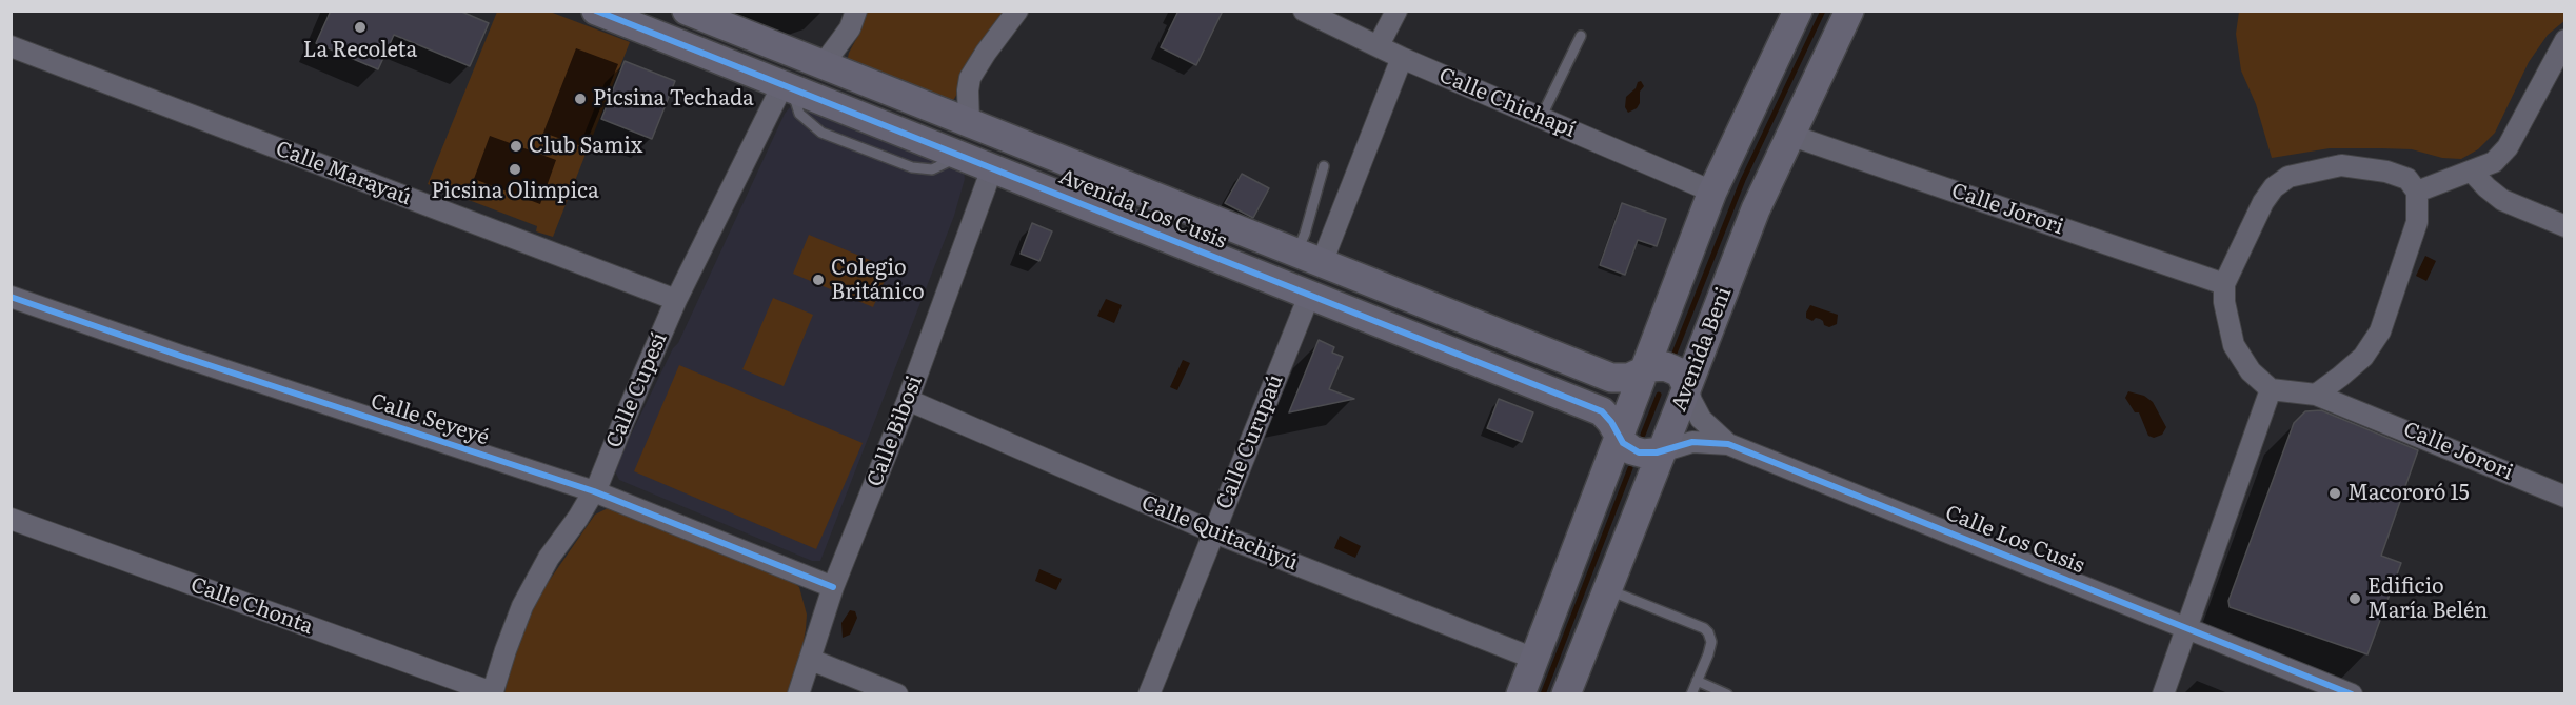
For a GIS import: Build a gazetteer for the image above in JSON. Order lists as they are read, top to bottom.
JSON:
{
  "streets": {
    "street": [
      "Calle Chichapí",
      "Calle Marayaú",
      "Avenida Los Cusis",
      "Calle Jorori",
      "Avenida Beni",
      "Calle Cupesí",
      "Calle Seyeyé",
      "Calle Bibosi",
      "Calle Curupaú",
      "Calle Quitachiyú",
      "Calle Los Cusis",
      "Calle Chonta"
    ]
  },
  "crossings": [
    ["Calle Marayaú", "Calle Cupesí"],
    ["Avenida Los Cusis", "Avenida Beni"],
    ["Avenida Los Cusis", "Calle Cupesí"],
    ["Avenida Los Cusis", "Calle Bibosi"],
    ["Avenida Los Cusis", "Calle Curupaú"],
    ["Avenida Los Cusis", "Calle Los Cusis"],
    ["Calle Jorori", "Avenida Beni"],
    ["Avenida Beni", "Calle Los Cusis"],
    ["Calle Cupesí", "Calle Seyeyé"],
    ["Calle Cupesí", "Calle Chonta"],
    ["Calle Seyeyé", "Calle Bibosi"],
    ["Calle Bibosi", "Calle Quitachiyú"],
    ["Calle Curupaú", "Calle Quitachiyú"]
  ],
  "places": [
    "La Recoleta",
    "Picsina Techada",
    "Club Samix",
    "Picsina Olimpica",
    "Colegio Británico",
    "Macororó 15",
    "Edificio María Belén"
  ]
}
